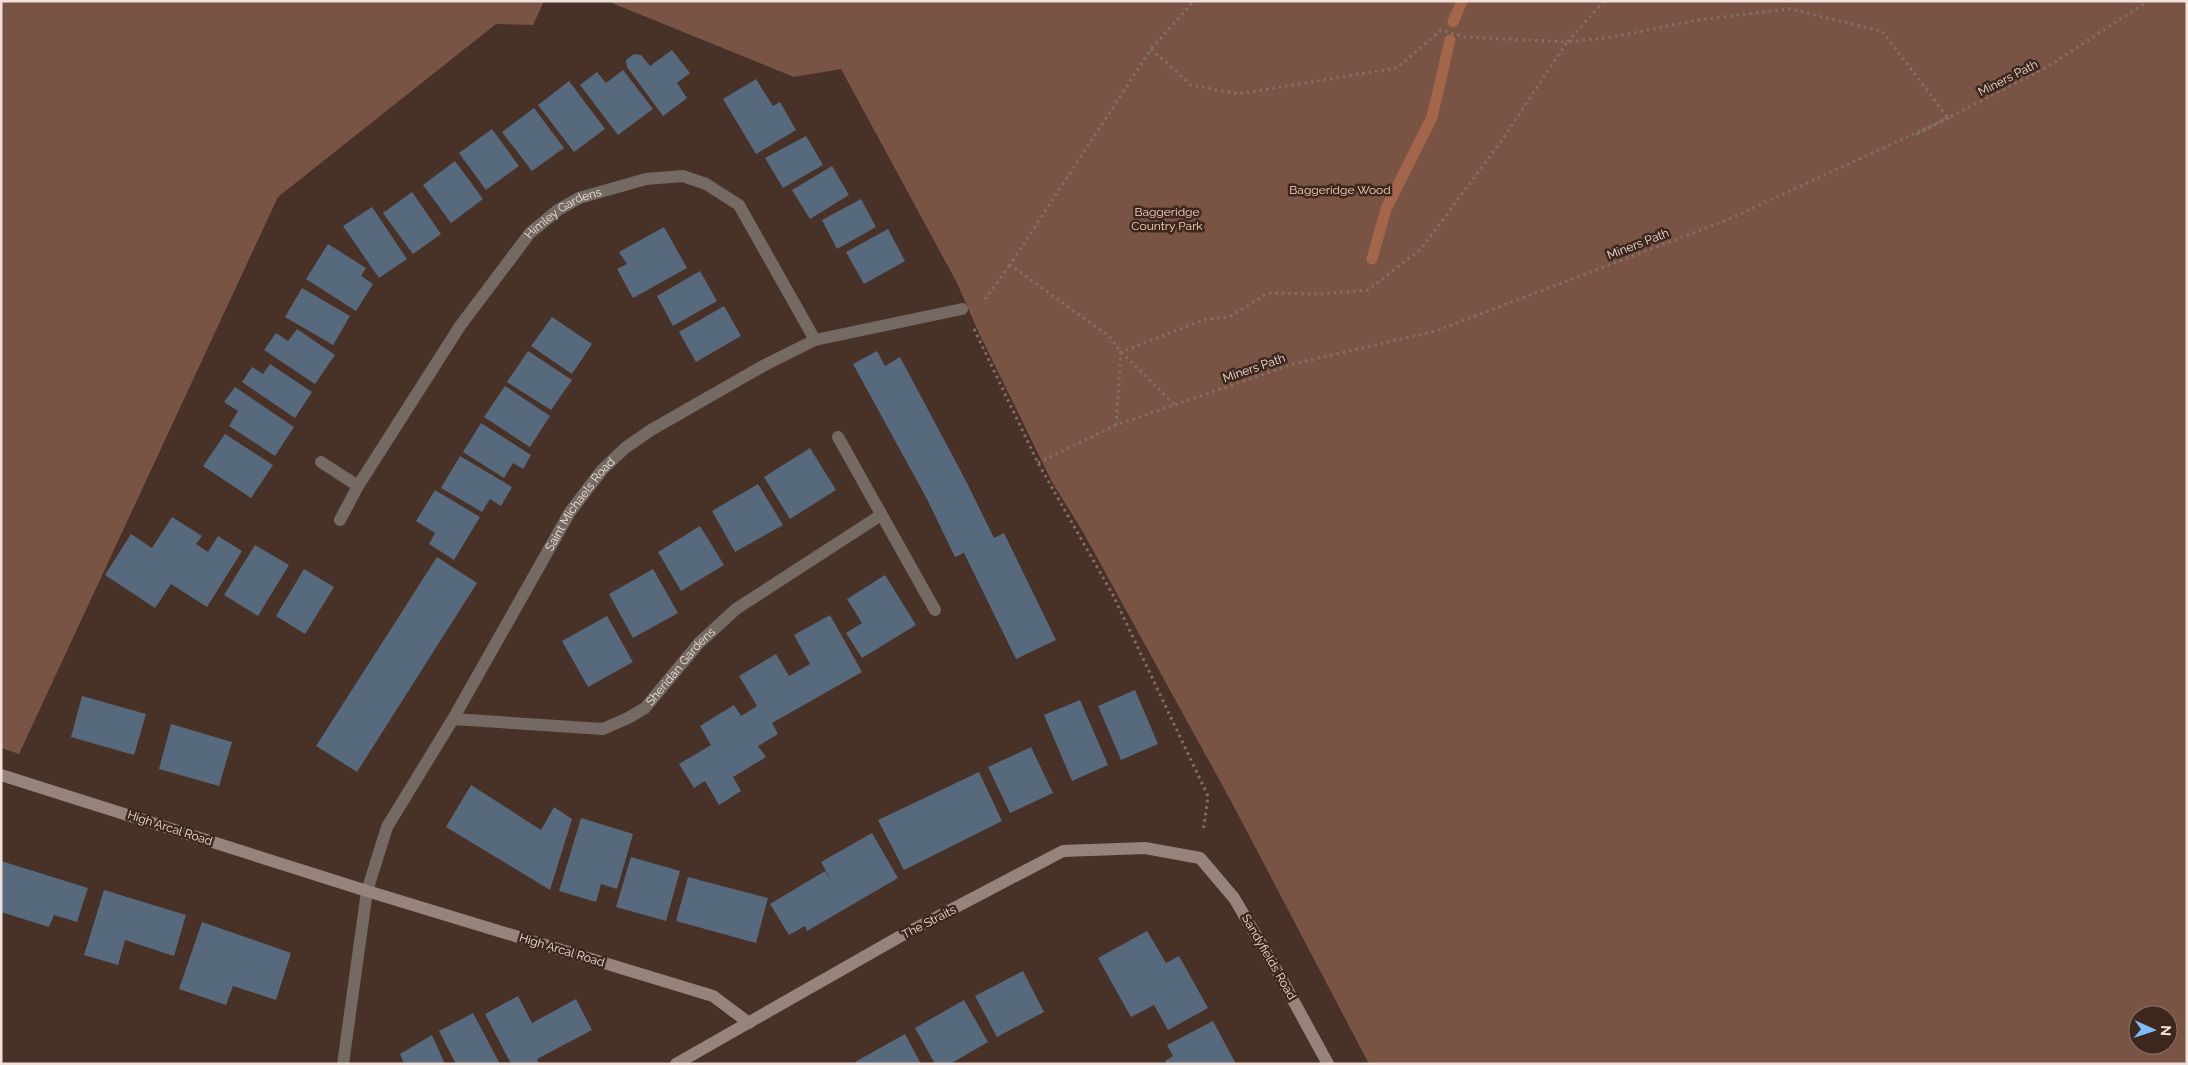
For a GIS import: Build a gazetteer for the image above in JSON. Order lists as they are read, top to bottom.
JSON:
{
  "streets": {
    "street": [
      "Himley Gardens",
      "Saint Michaels Road",
      "Sheridan Gardens",
      "High Arcal Road",
      "The Straits",
      "Sandyfields Road"
    ],
    "path": ["Miners Path"]
  },
  "crossings": [
    ["Himley Gardens", "Saint Michaels Road"],
    ["Saint Michaels Road", "Sheridan Gardens"],
    ["Saint Michaels Road", "High Arcal Road"],
    ["High Arcal Road", "The Straits"],
    ["The Straits", "Sandyfields Road"]
  ],
  "parks": ["Baggeridge Wood", "Baggeridge Country Park"],
  "north": "right"
}
